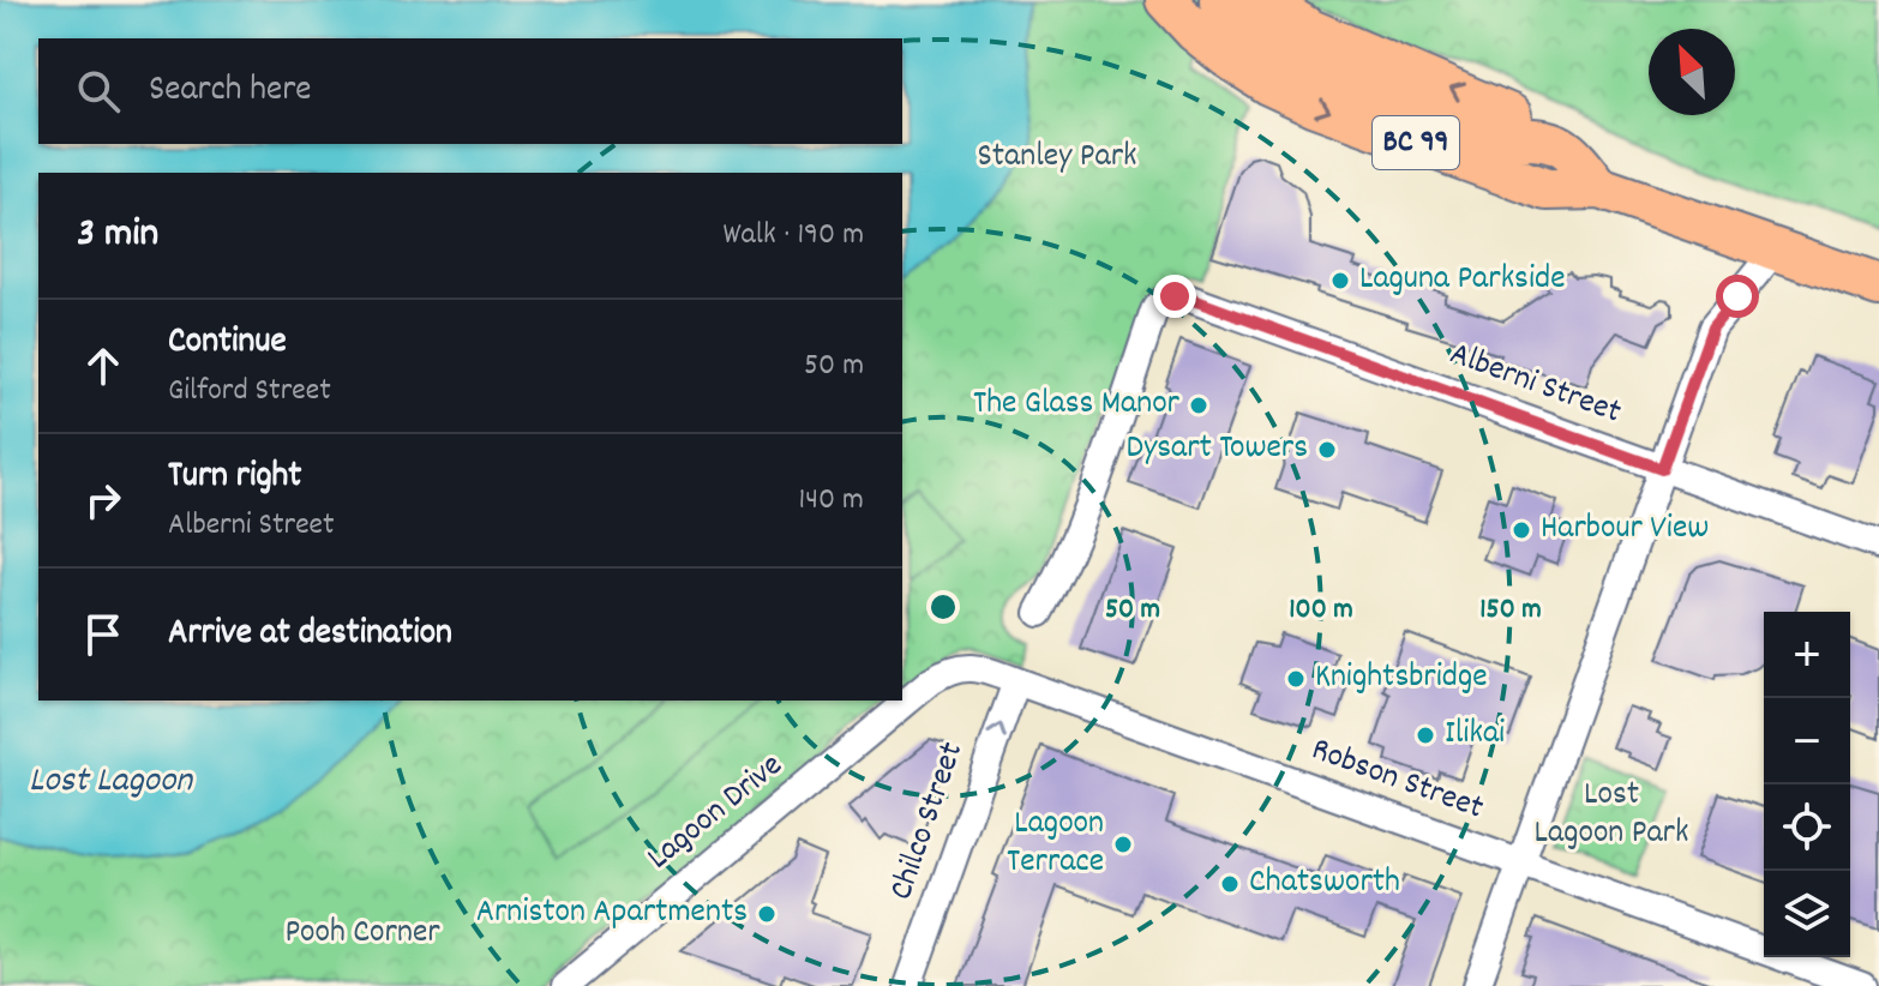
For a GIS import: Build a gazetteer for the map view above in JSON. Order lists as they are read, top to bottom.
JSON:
{
  "streets": {
    "highway": ["BC 99"],
    "street": [
      "Alberni Street",
      "Robson Street",
      "Lagoon Drive",
      "Chilco Street"
    ]
  },
  "crossings": [
    ["Robson Street", "Lagoon Drive"],
    ["Robson Street", "Chilco Street"],
    ["Lagoon Drive", "Chilco Street"]
  ],
  "one_way": ["Chilco Street"],
  "water": ["Lost Lagoon"],
  "parks": ["Stanley Park", "Lost Lagoon Park", "Pooh Corner"],
  "places": [
    "Laguna Parkside",
    "The Glass Manor",
    "Dysart Towers",
    "Harbour View",
    "Knightsbridge",
    "Ilikai",
    "Lagoon Terrace",
    "Chatsworth",
    "Arniston Apartments"
  ],
  "north": "top left",
  "page": {
    "search": "Search here",
    "heading": ["3 min", "Walk · 190 m"],
    "list": [
      ["Continue", "Gilford Street", "50 m"],
      ["Turn right", "Alberni Street", "140 m"],
      "Arrive at destination"
    ],
    "map_buttons": ["+", "−"]
  },
  "rings": ["50 m", "100 m", "150 m"]
}
